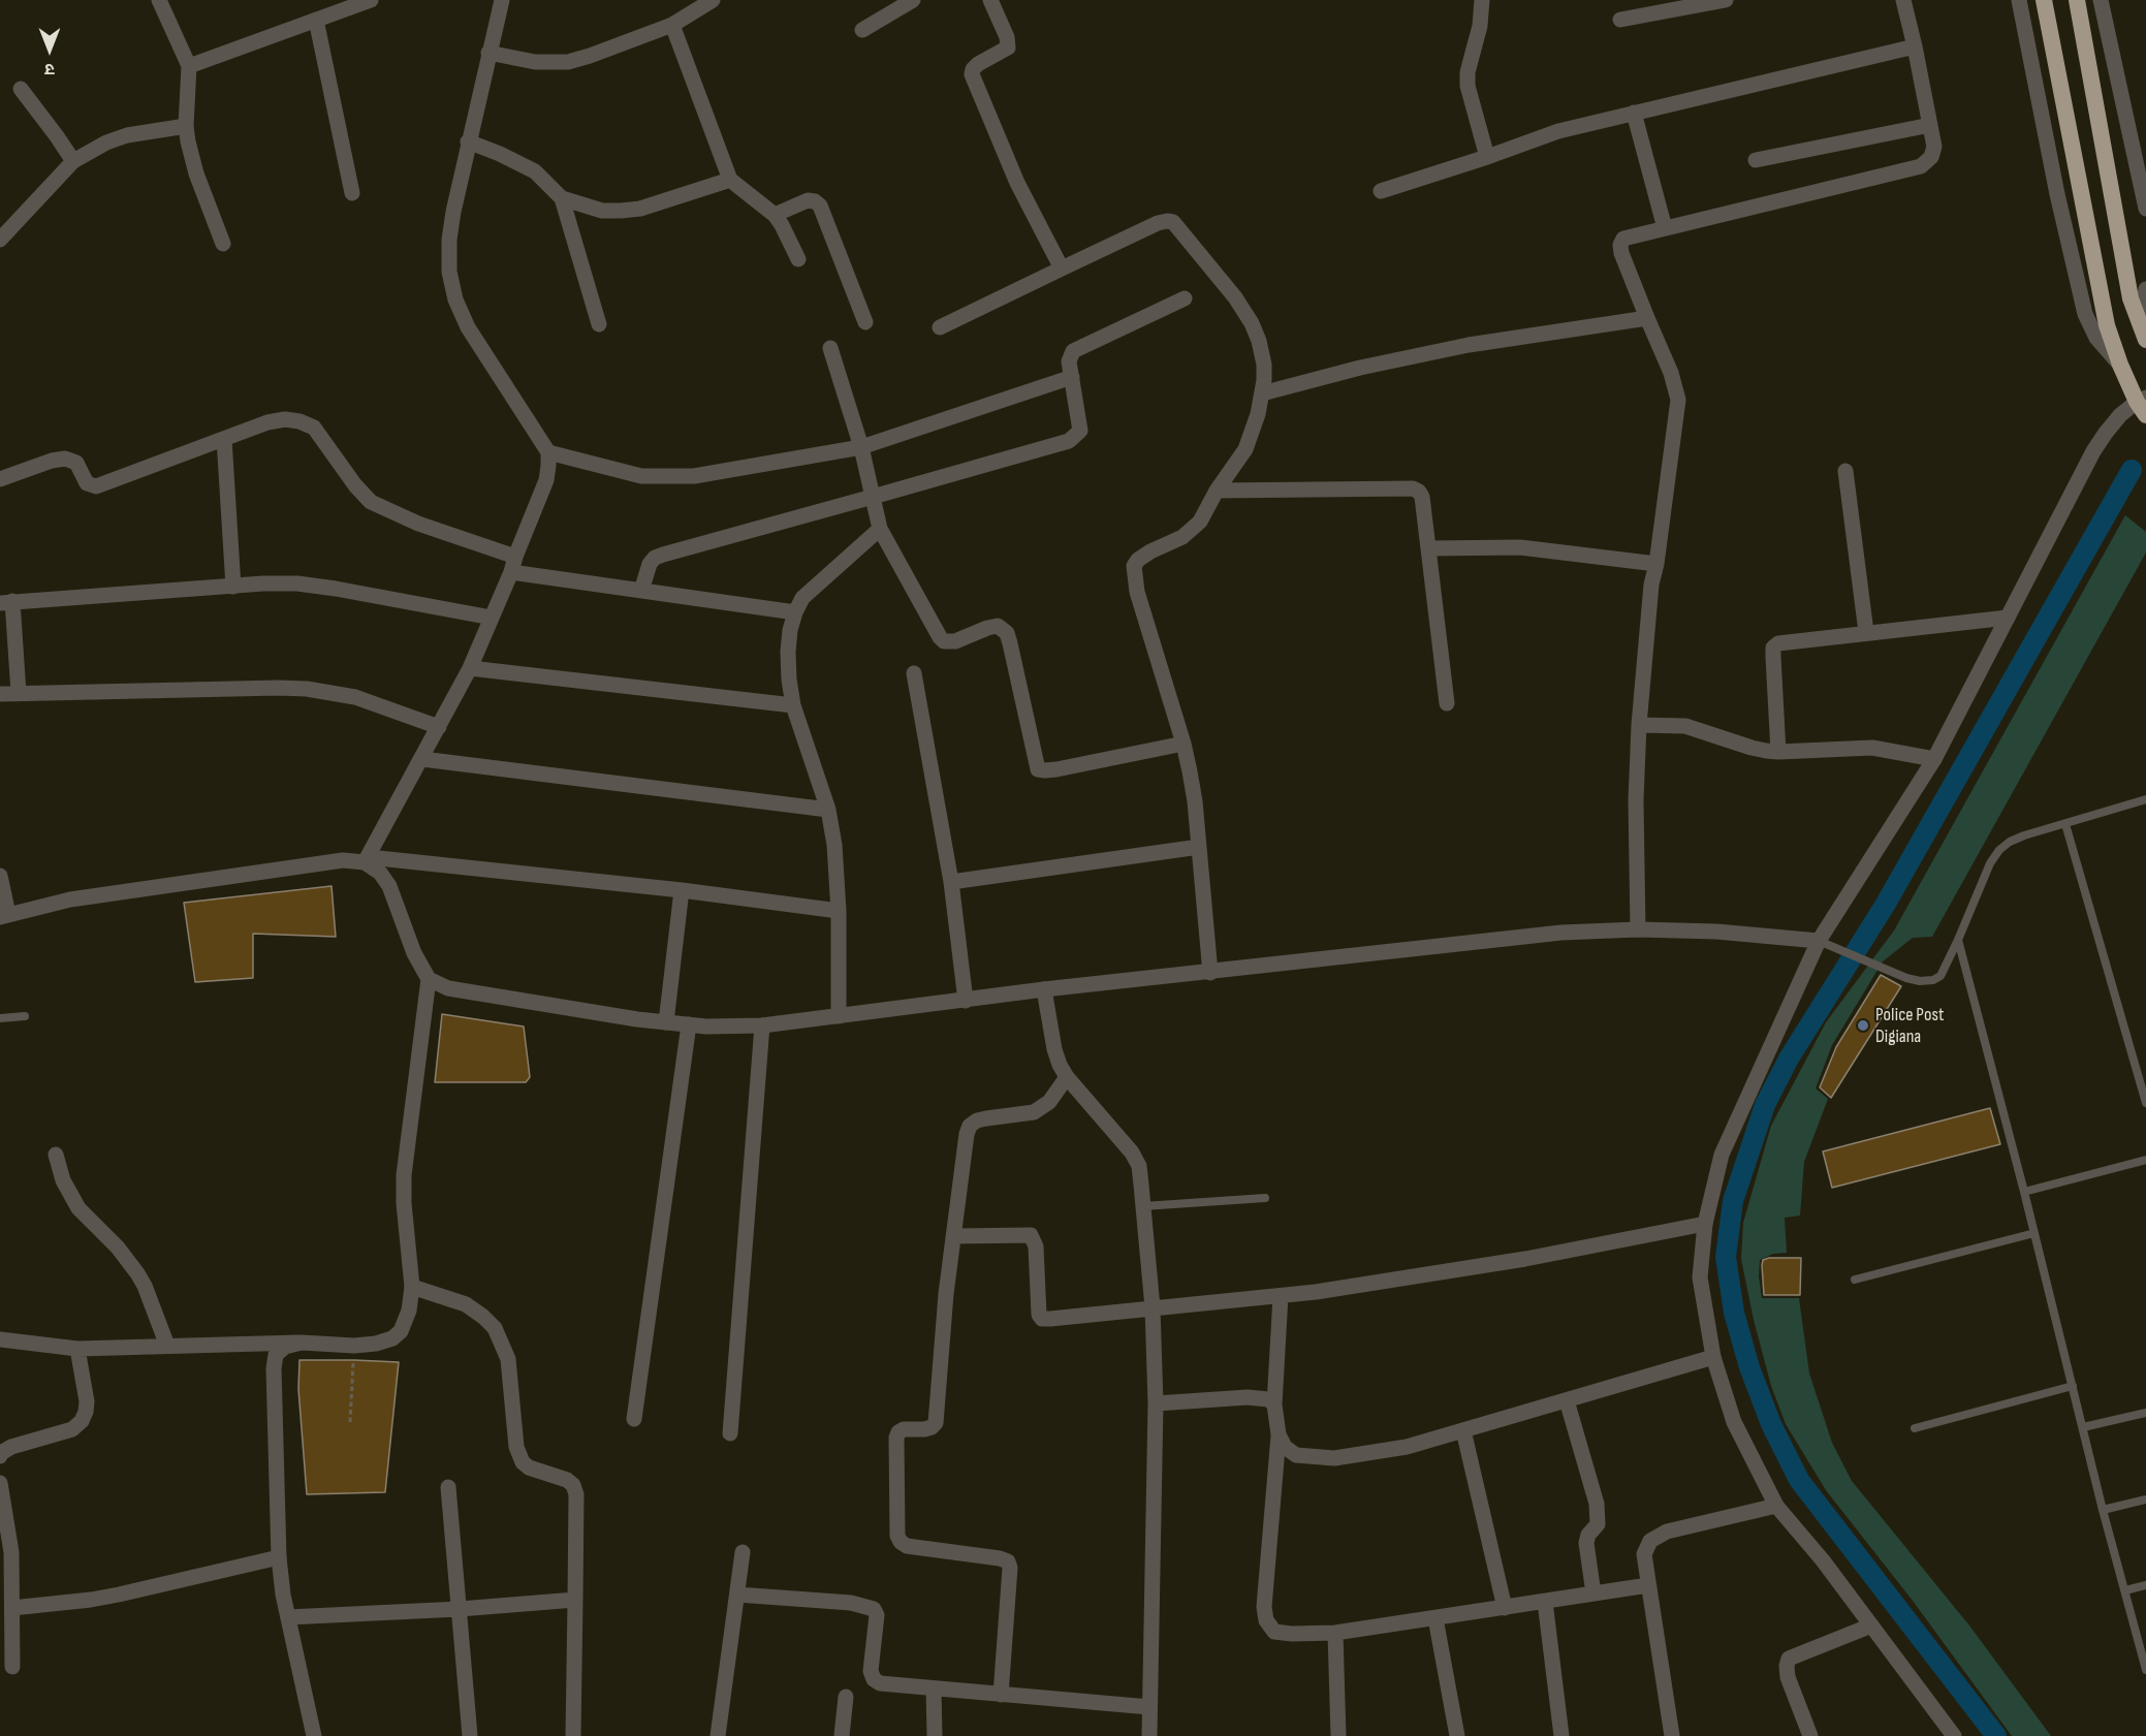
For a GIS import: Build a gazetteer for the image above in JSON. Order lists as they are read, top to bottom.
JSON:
{
  "places": ["Police Post Digiana"],
  "north": "bottom"
}
